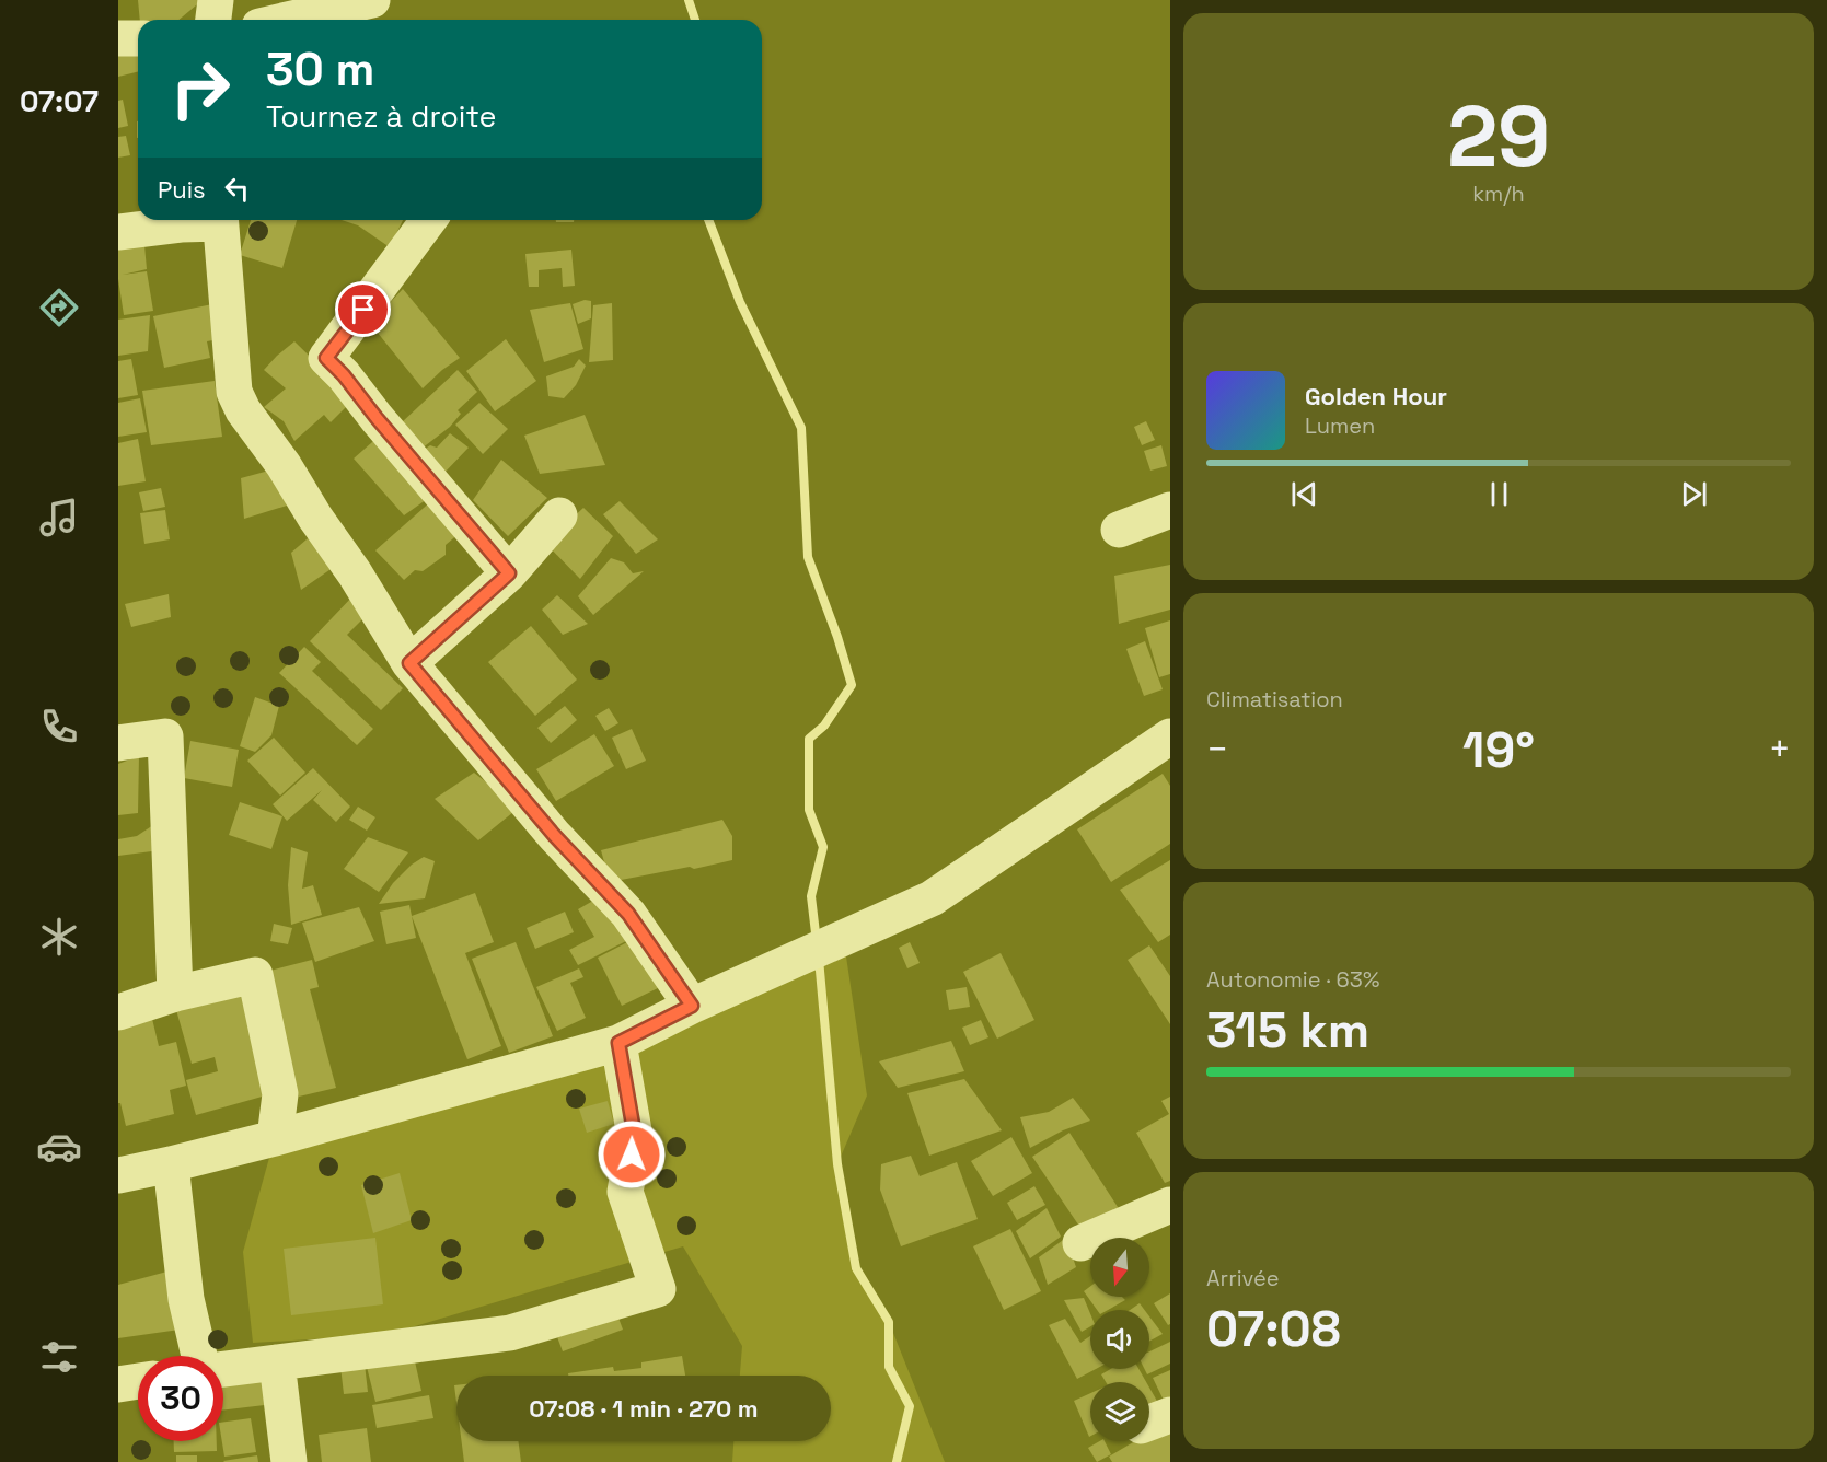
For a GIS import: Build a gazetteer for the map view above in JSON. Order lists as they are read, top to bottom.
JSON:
{
  "north": "bottom",
  "page": {
    "tabs": "07:07",
    "tile": [
      ["29", "km/h"],
      "Climatisation",
      ["Autonomie · 63%", "315 km"],
      ["Arrivée", "07:08"]
    ],
    "turn": ["30 m", "Tournez à droite"],
    "then": "Puis",
    "song": ["Golden Hour", "Lumen"],
    "heat": ["−", "19°", "+"],
    "limit": "30",
    "trip": "07:08 · 1 min · 270 m"
  }
}
